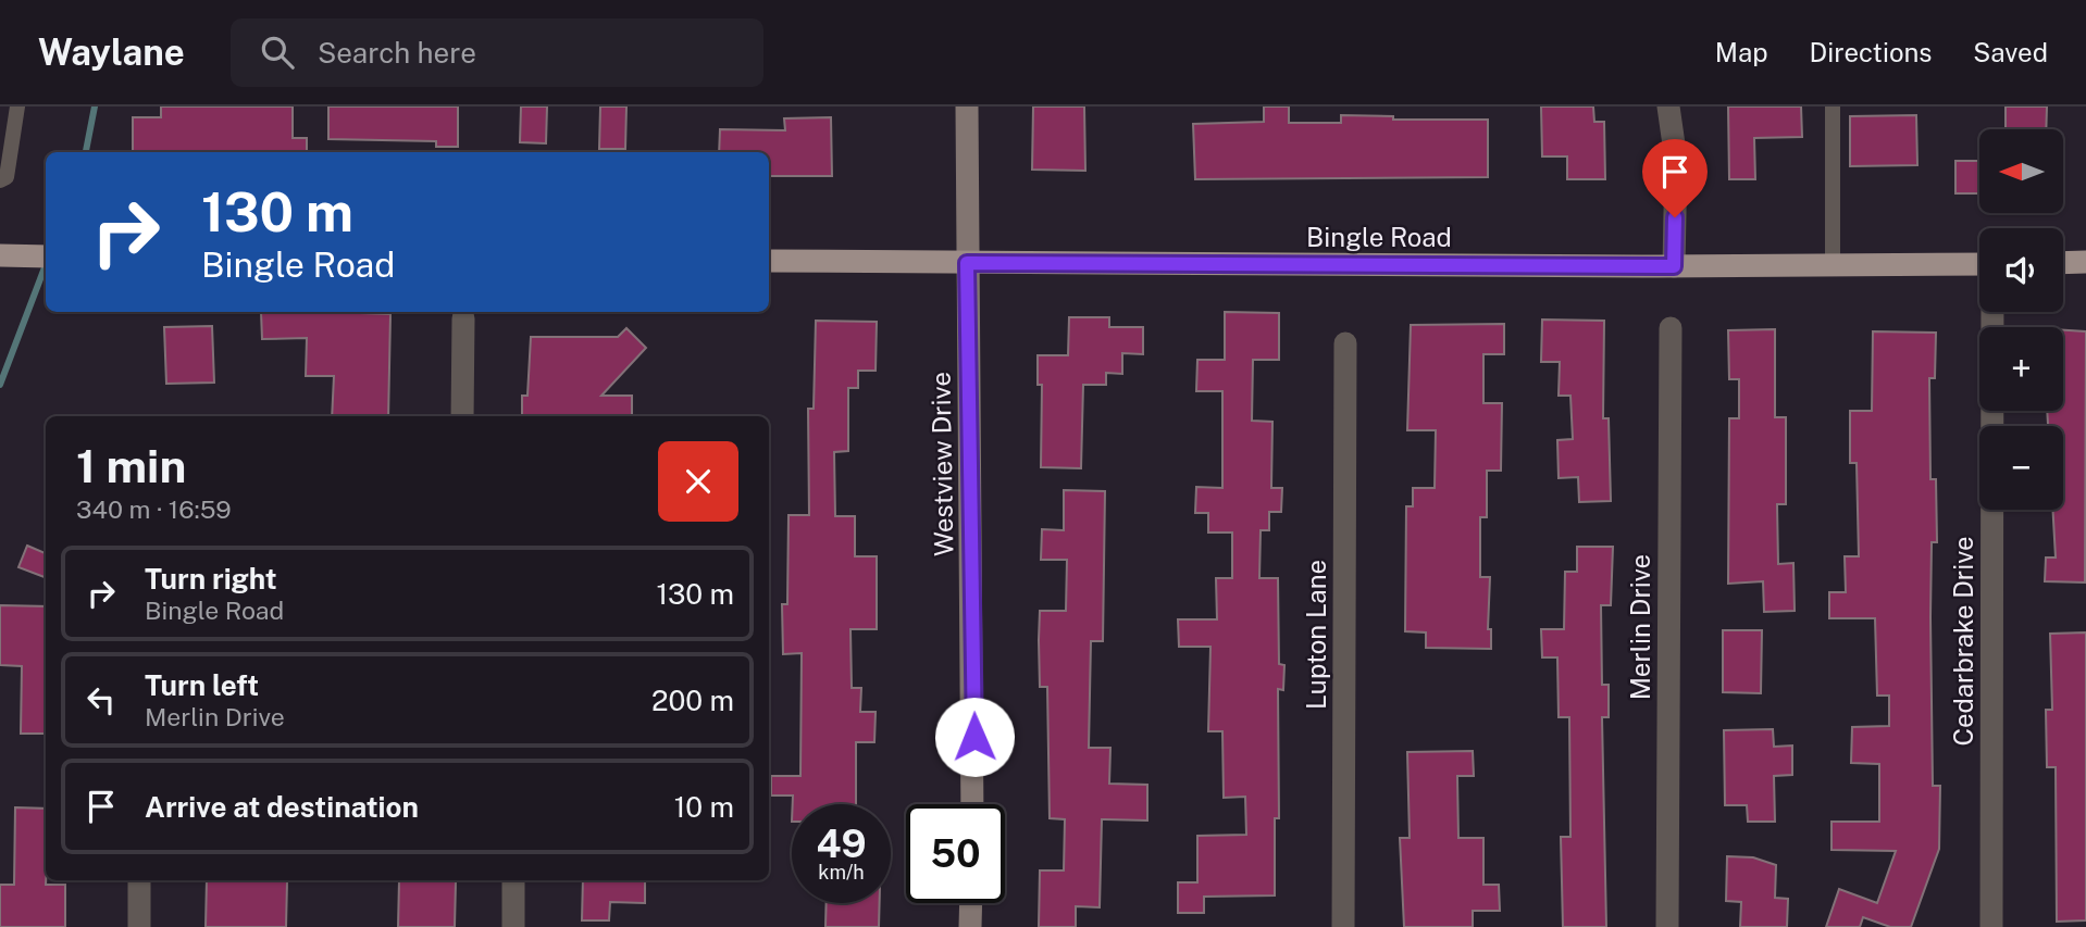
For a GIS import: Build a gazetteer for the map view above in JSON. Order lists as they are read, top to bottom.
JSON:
{
  "streets": {
    "main road": ["Bingle Road", "Westview Drive"],
    "street": ["Merlin Drive", "Lupton Lane", "Cedarbrake Drive"]
  },
  "crossings": [
    ["Bingle Road", "Westview Drive"]
  ],
  "north": "left",
  "page": {
    "header": "Waylane",
    "search": "Search here",
    "nav": ["Map", "Directions", "Saved"],
    "map_buttons": ["+", "−"],
    "turn": ["130 m", "Bingle Road"],
    "heading": ["1 min", "340 m · 16:59"],
    "list": [
      {
        "name": "Turn right",
        "note": "Bingle Road",
        "value": "130 m"
      },
      {
        "name": "Turn left",
        "note": "Merlin Drive",
        "value": "200 m"
      },
      {
        "name": "Arrive at destination",
        "value": "10 m"
      }
    ],
    "speed": "49 km/h",
    "limit": "50"
  }
}
